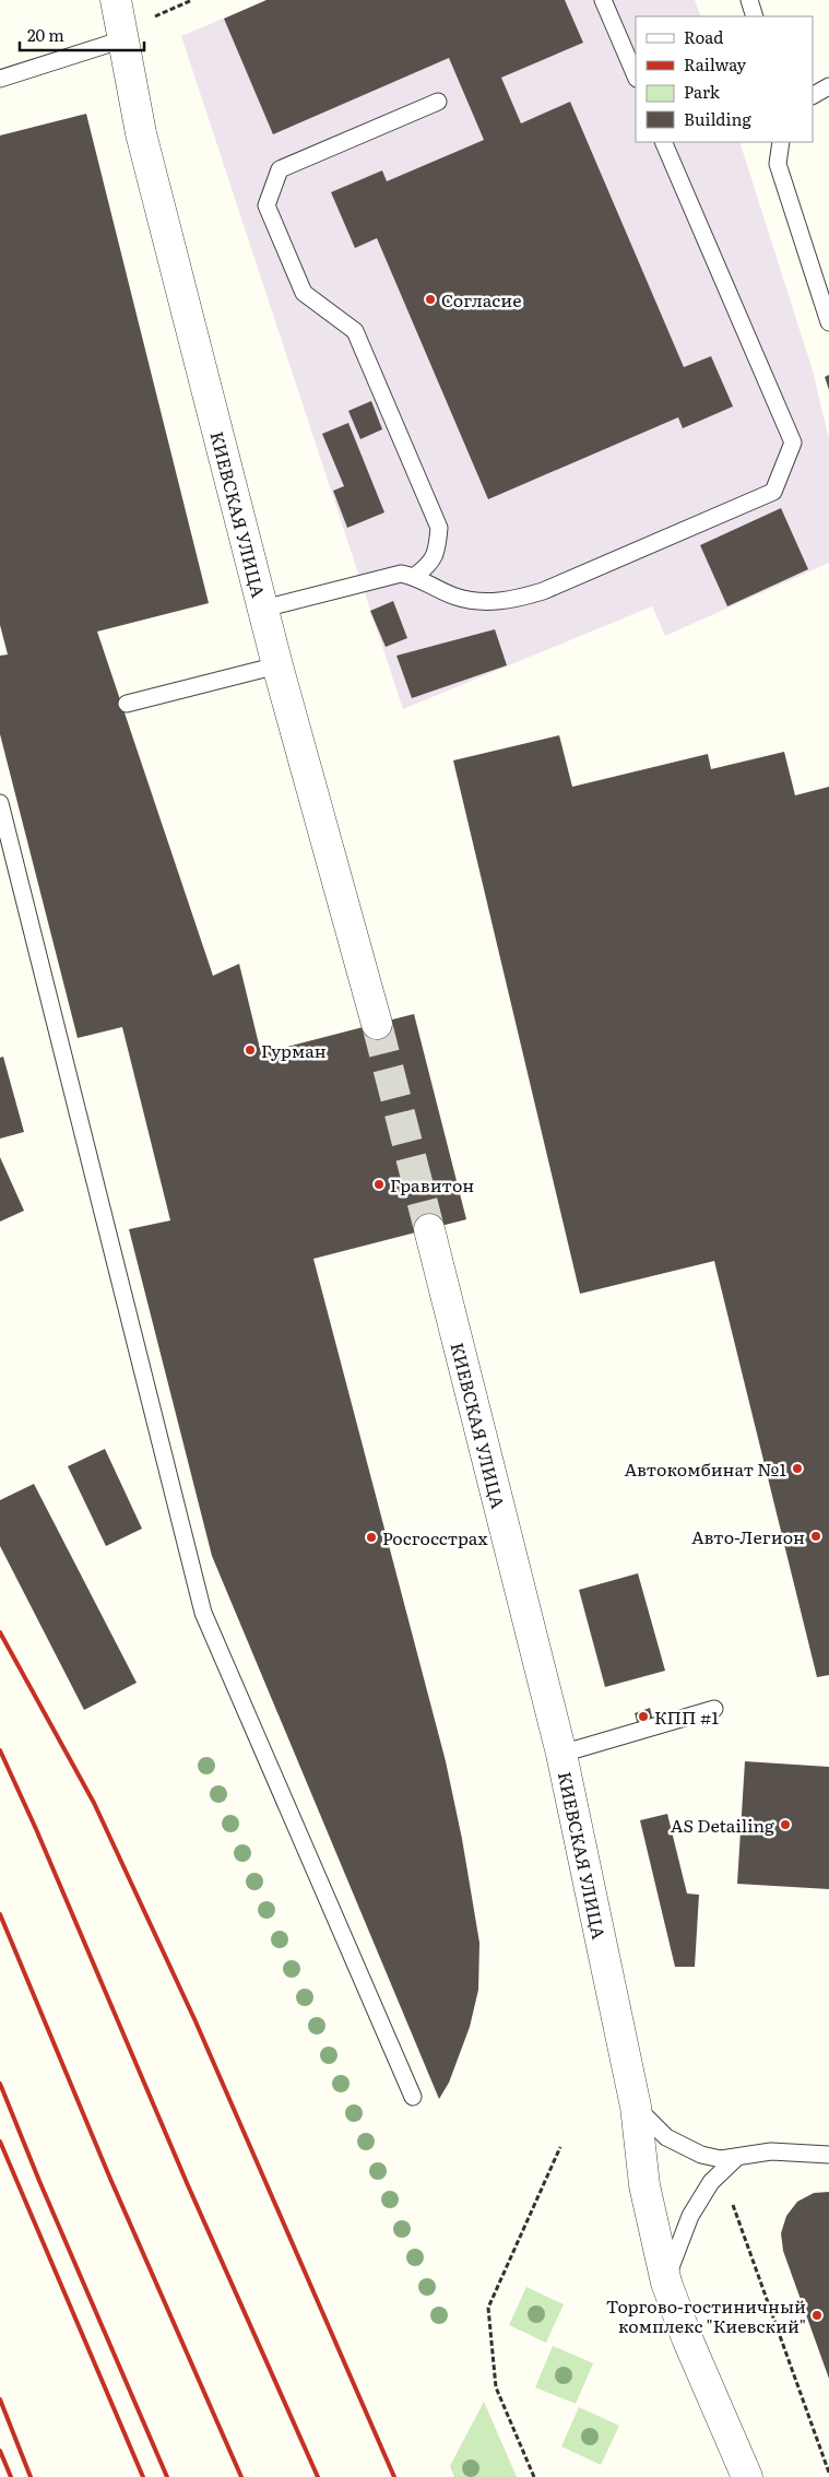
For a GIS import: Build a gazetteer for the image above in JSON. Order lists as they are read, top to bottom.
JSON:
{
  "streets": {
    "street": ["КИЕВСКАЯ УЛИЦА"]
  },
  "places": [
    "Согласие",
    "Гурман",
    "Гравитон",
    "Автокомбинат №1",
    "Авто-Легион",
    "Росгосстрах",
    "КПП #1",
    "AS Detailing",
    "Торгово-гостиничный комплекс \"Киевский\""
  ],
  "legend": [
    "Road",
    "Railway",
    "Park",
    "Building"
  ],
  "scale_bar": "20 m"
}
